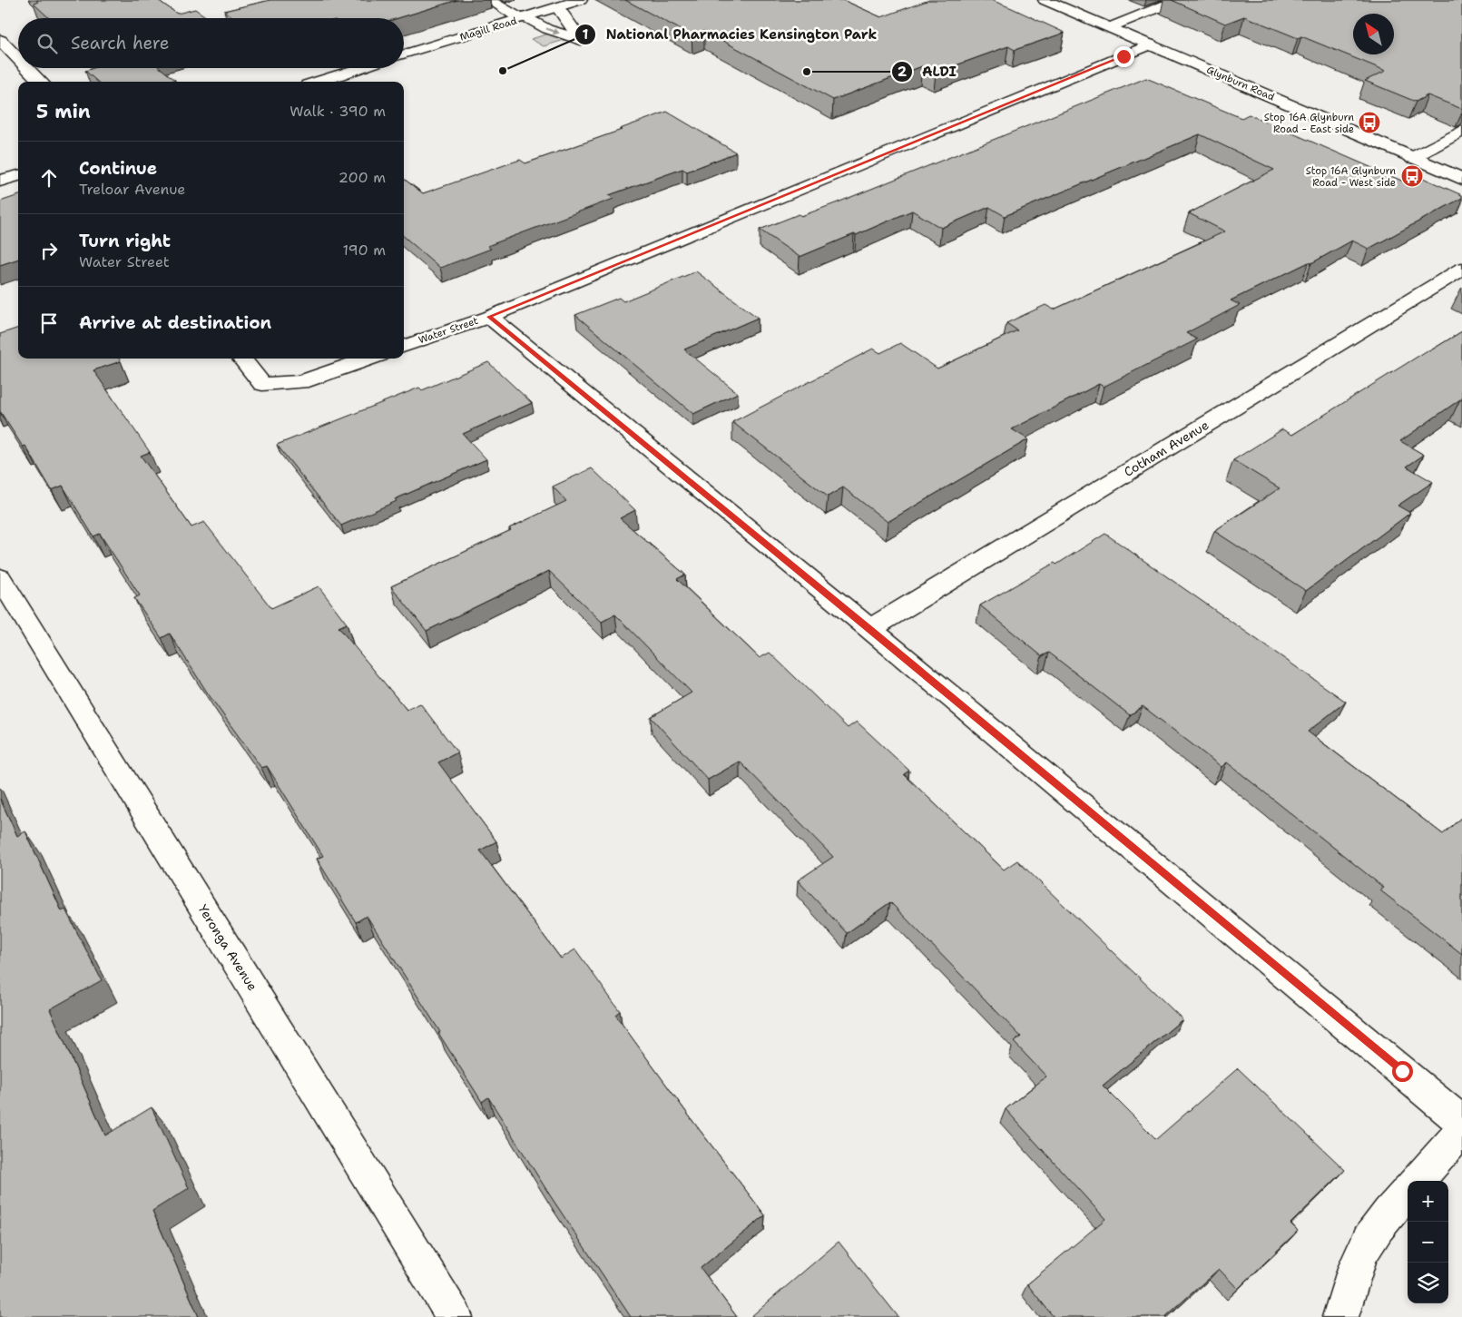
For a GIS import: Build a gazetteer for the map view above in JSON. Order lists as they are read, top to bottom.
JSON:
{
  "streets": {
    "street": [
      "Magill Road",
      "Glynburn Road",
      "Water Street",
      "Cotham Avenue",
      "Yeronga Avenue"
    ]
  },
  "crossings": [
    ["Glynburn Road", "Water Street"]
  ],
  "places": {
    "other": ["National Pharmacies Kensington Park", "ALDI"],
    "bus stop": ["Stop 16A Glynburn Road - East side", "Stop 16A Glynburn Road - West side"]
  },
  "north": "top left",
  "page": {
    "search": "Search here",
    "heading": ["5 min", "Walk · 390 m"],
    "list": [
      ["Continue", "Treloar Avenue", "200 m"],
      ["Turn right", "Water Street", "190 m"],
      "Arrive at destination"
    ],
    "map_buttons": ["+", "−"]
  }
}
